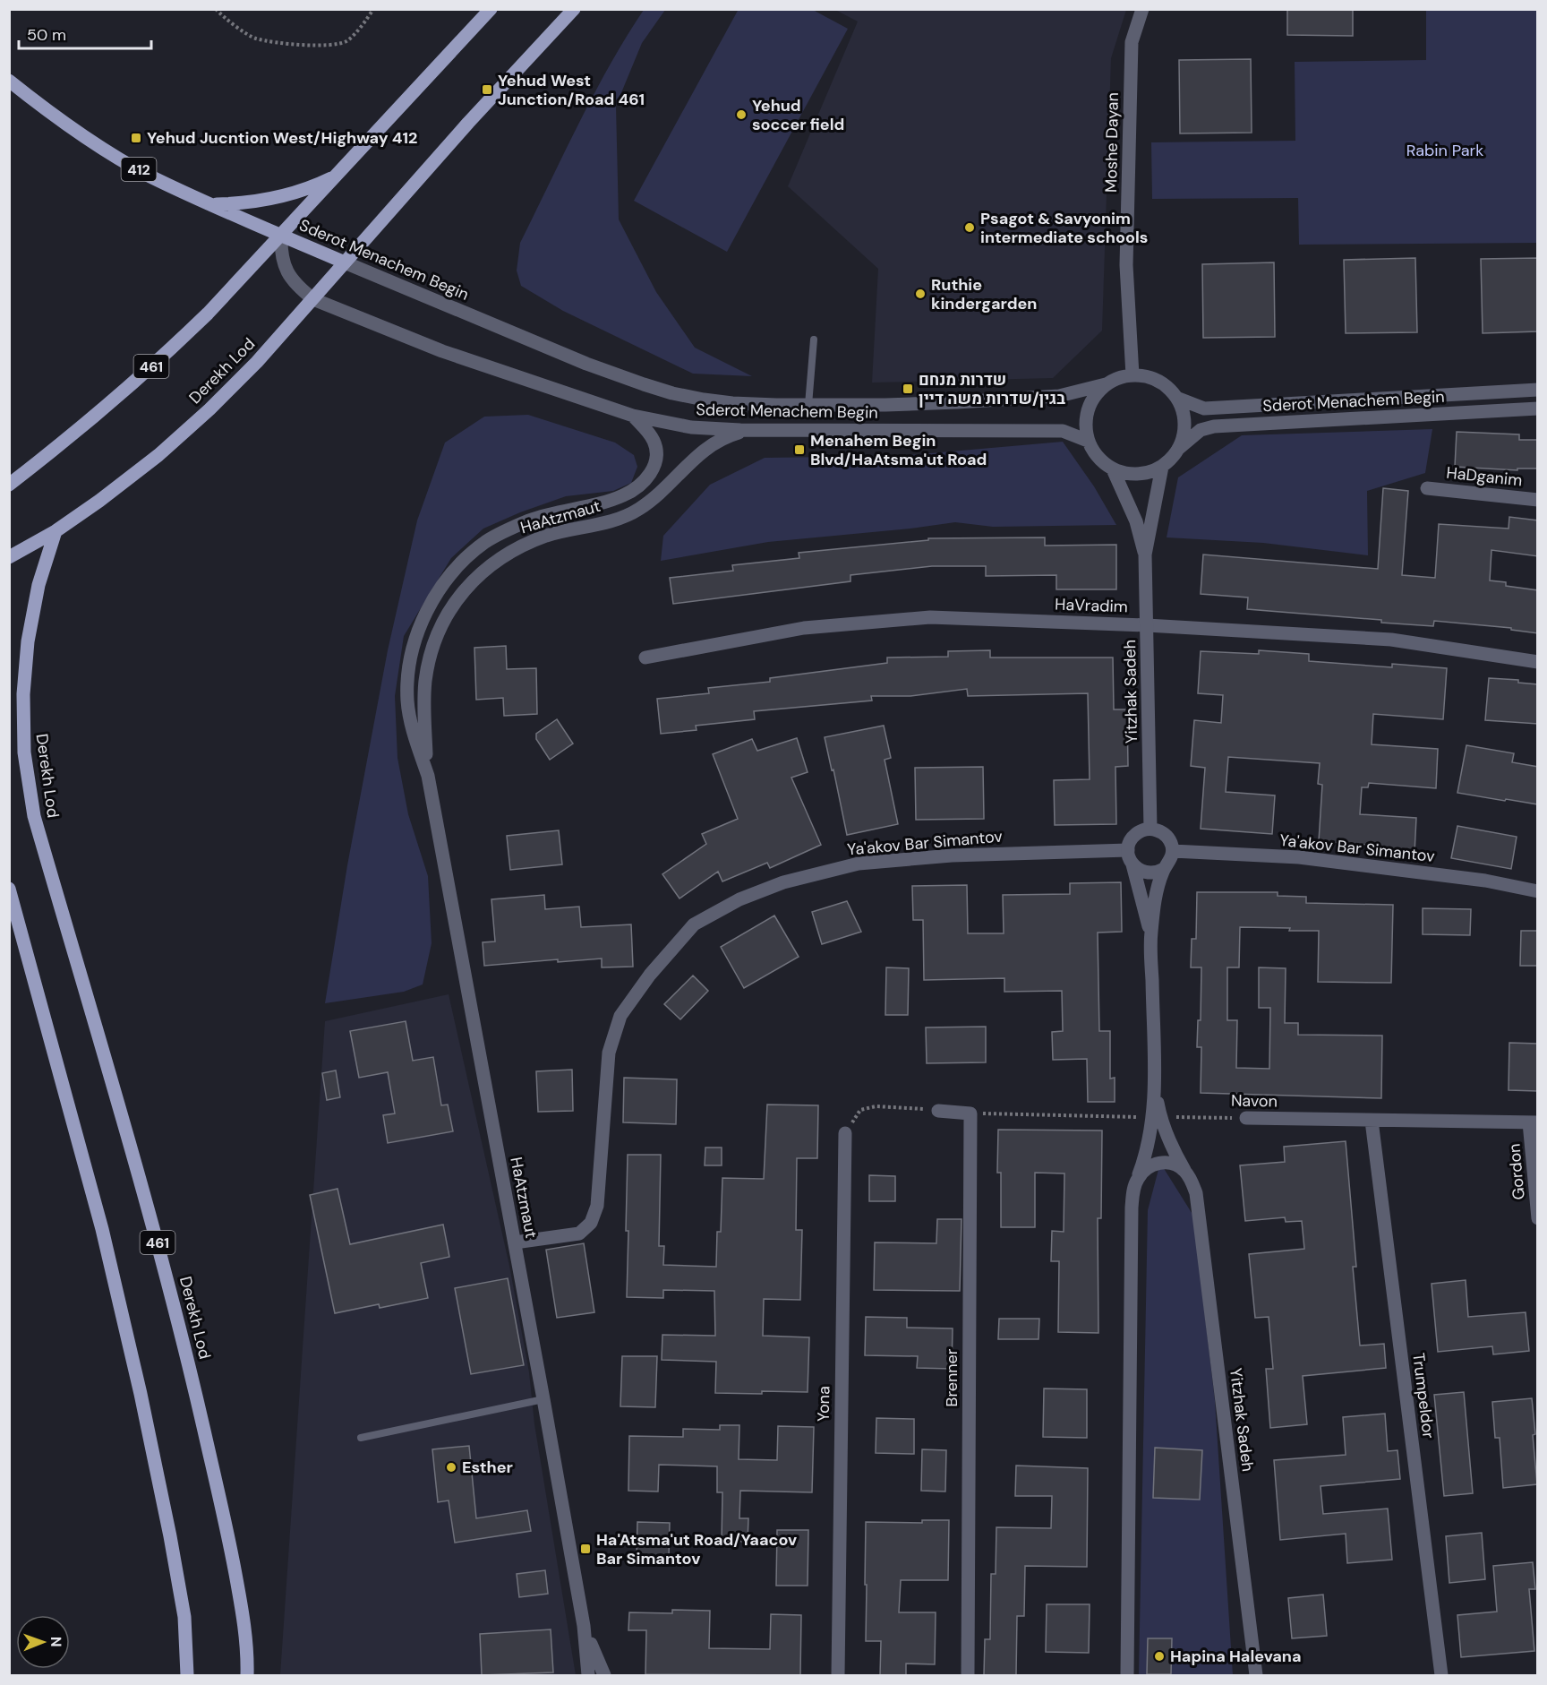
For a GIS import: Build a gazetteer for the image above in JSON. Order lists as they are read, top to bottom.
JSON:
{
  "streets": {
    "main road": [
      "412",
      "Sderot Menachem Begin",
      "461",
      "Derekh Lod"
    ],
    "street": [
      "Moshe Dayan",
      "HaDganim",
      "HaAtzmaut",
      "HaVradim",
      "Yitzhak Sadeh",
      "Ya'akov Bar Simantov",
      "Navon",
      "Gordon",
      "Brenner",
      "Trumpeldor",
      "Yona"
    ]
  },
  "crossings": [
    ["Moshe Dayan", "Sderot Menachem Begin"],
    ["Moshe Dayan", "Yitzhak Sadeh"],
    ["412", "Sderot Menachem Begin"],
    ["412", "461"],
    ["Sderot Menachem Begin", "461"],
    ["Sderot Menachem Begin", "Derekh Lod"],
    ["Sderot Menachem Begin", "HaAtzmaut"],
    ["Sderot Menachem Begin", "Yitzhak Sadeh"],
    ["HaAtzmaut", "Ya'akov Bar Simantov"],
    ["HaVradim", "Yitzhak Sadeh"],
    ["Yitzhak Sadeh", "Ya'akov Bar Simantov"],
    ["Yitzhak Sadeh", "Navon"],
    ["Navon", "Gordon"],
    ["Navon", "Brenner"],
    ["Navon", "Trumpeldor"]
  ],
  "parks": ["Rabin Park"],
  "places": {
    "transit": [
      "Yehud West Junction/Road 461",
      "Yehud Jucntion West/Highway 412",
      "שדרות מנחם בגין/שדרות משה דיין",
      "Menahem Begin Blvd/HaAtsma'ut Road",
      "Ha'Atsma'ut Road/Yaacov Bar Simantov"
    ],
    "other": [
      "Yehud soccer field",
      "Psagot & Savyonim intermediate schools",
      "Ruthie kindergarden",
      "Esther",
      "Hapina Halevana"
    ]
  },
  "scale_bar": "50 m",
  "north": "right"
}
